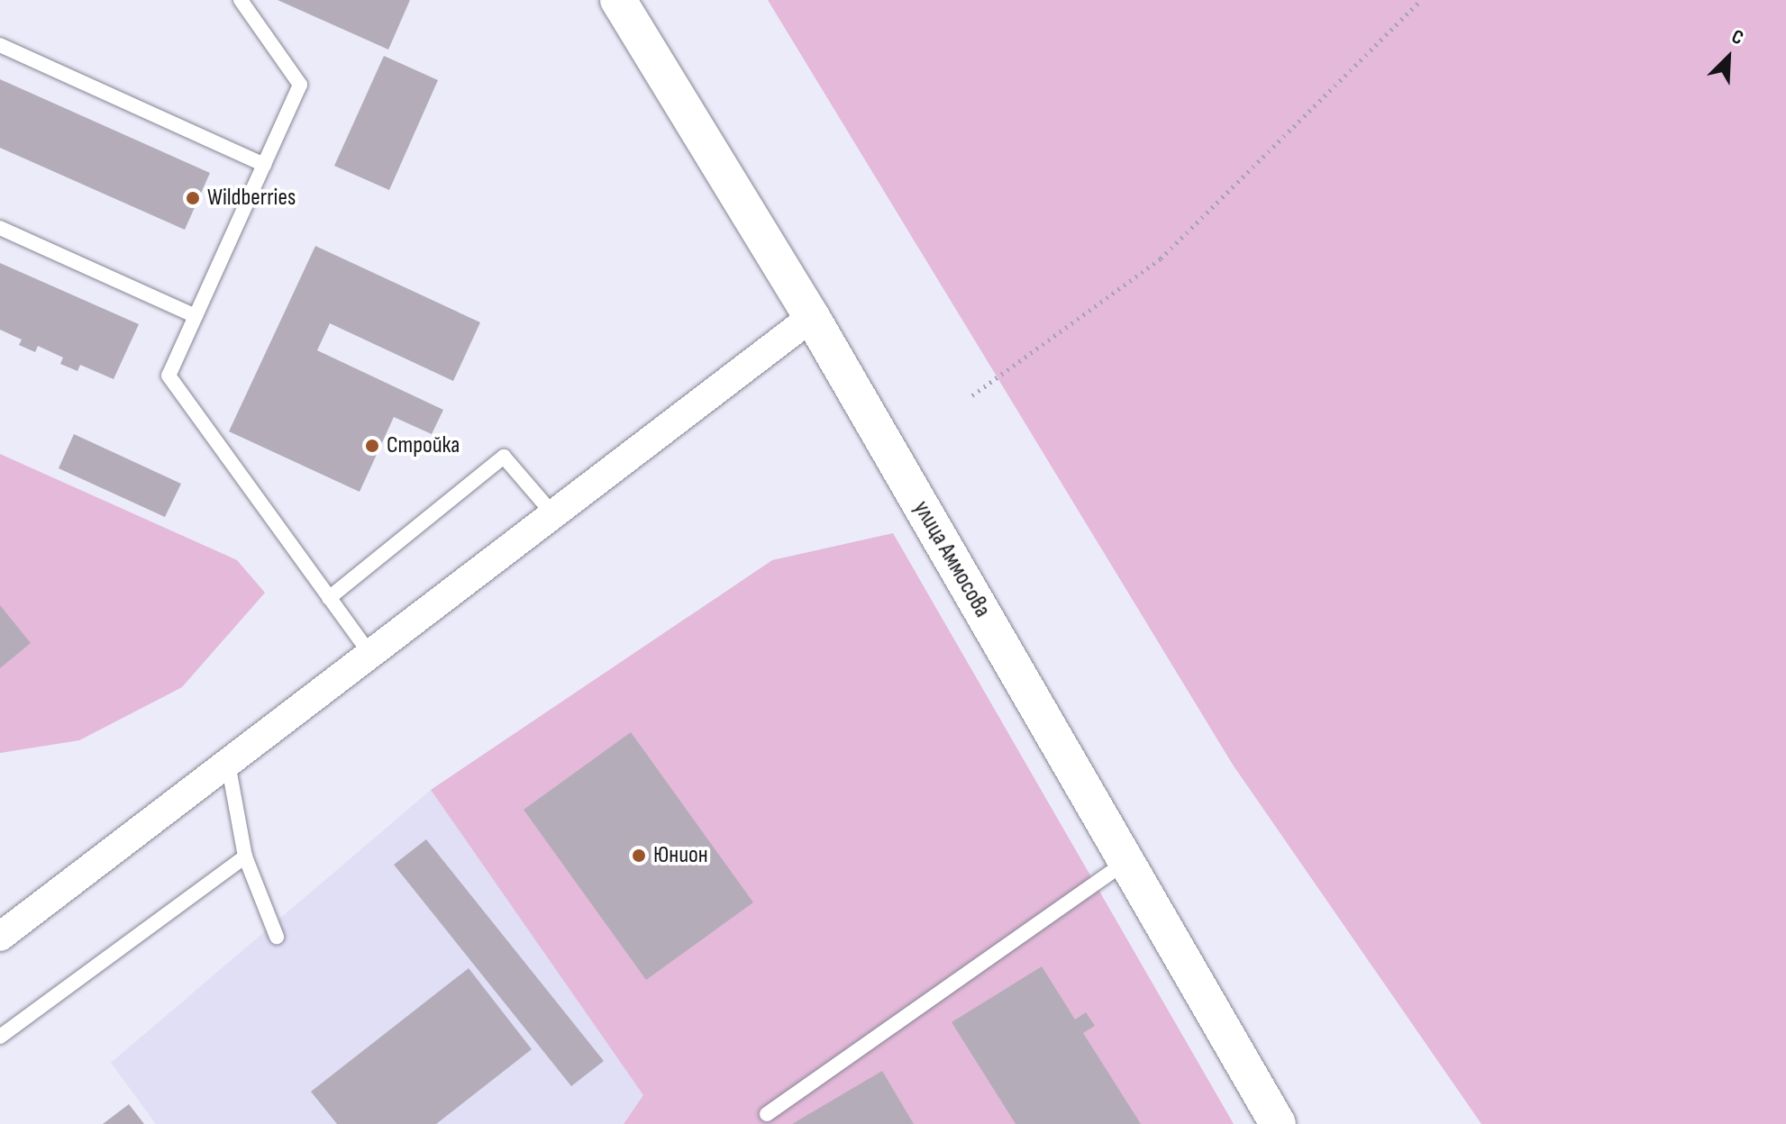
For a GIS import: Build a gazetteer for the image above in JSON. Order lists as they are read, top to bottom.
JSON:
{
  "streets": {
    "street": ["улица Аммосова"]
  },
  "places": ["Wildberries", "Стройка", "Юнион"],
  "north": "top right"
}
